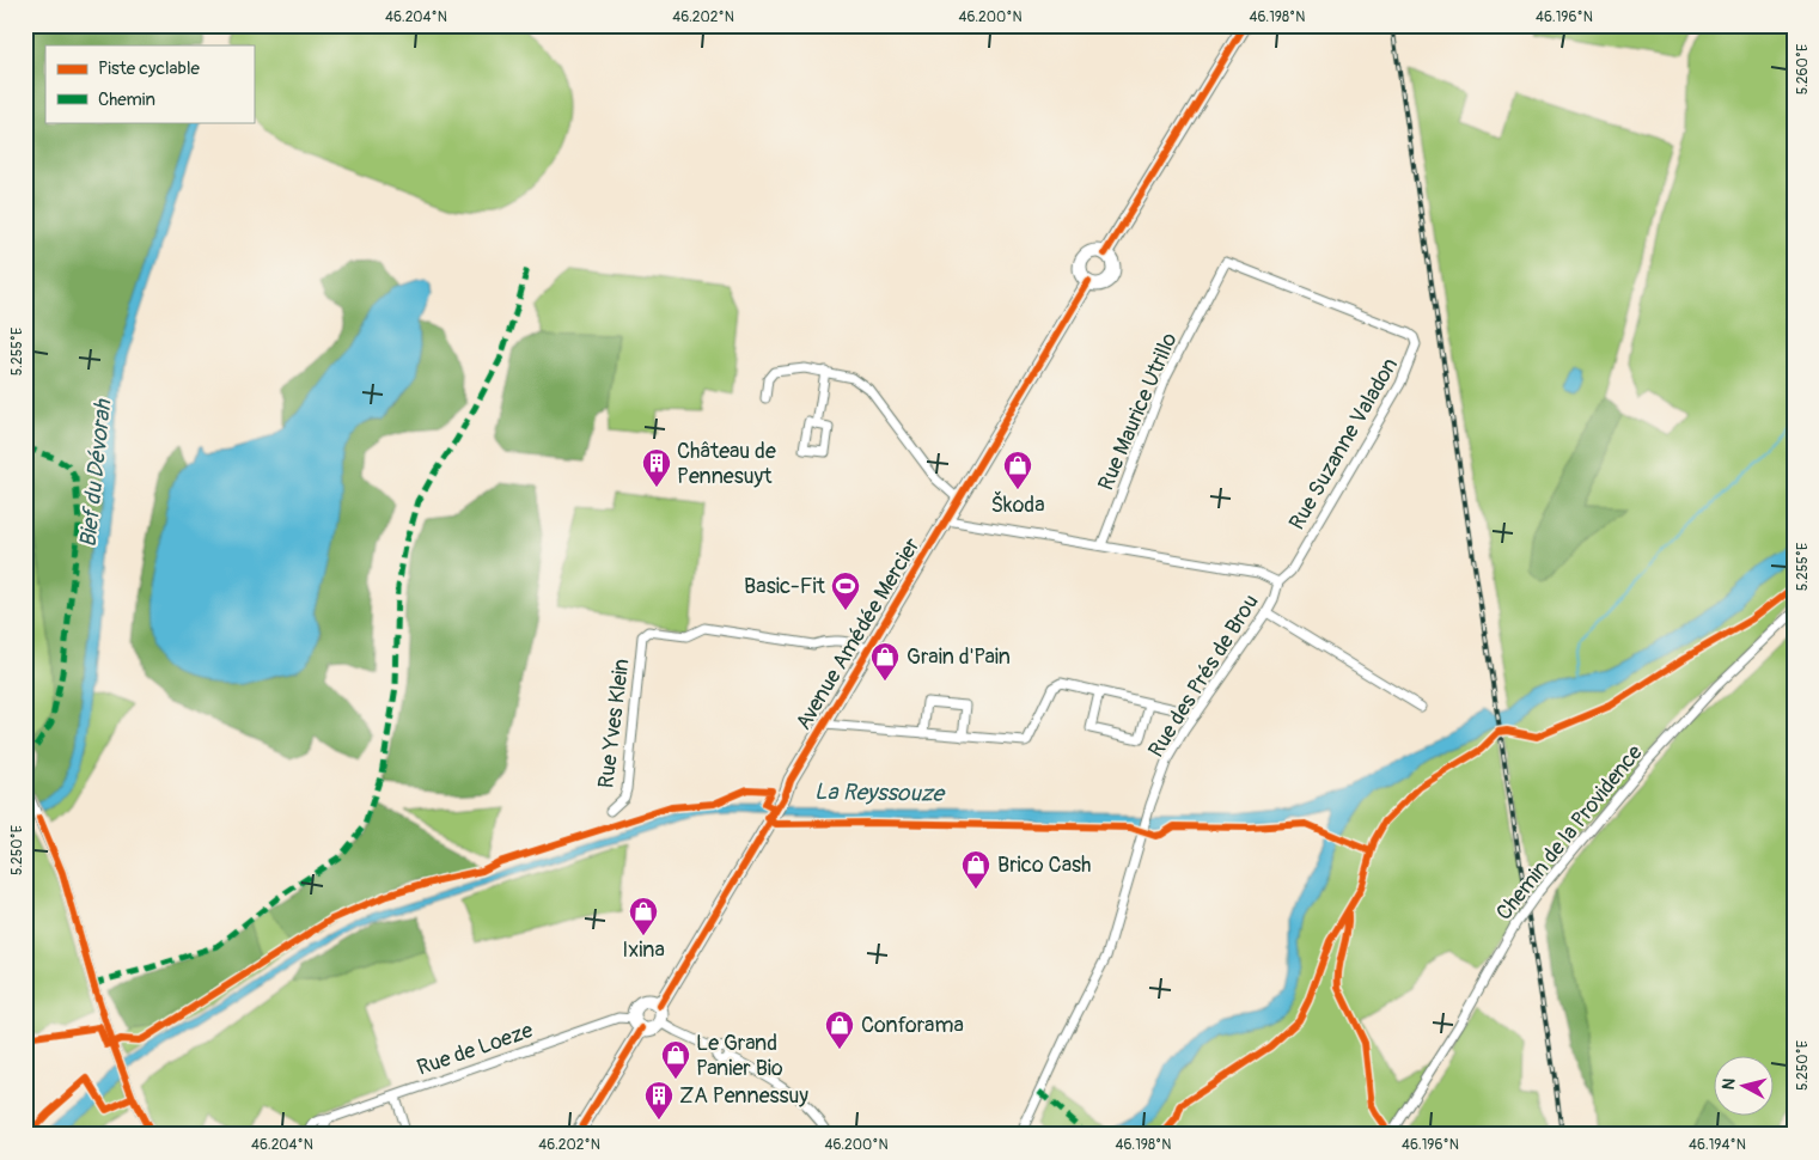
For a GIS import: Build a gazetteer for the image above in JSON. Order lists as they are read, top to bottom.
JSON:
{
  "streets": {
    "main road": ["Avenue Amédée Mercier"],
    "street": [
      "Rue Maurice Utrillo",
      "Rue Suzanne Valadon",
      "Rue des Prés de Brou",
      "Rue Yves Klein",
      "Chemin de la Providence",
      "Rue de Loeze"
    ]
  },
  "crossings": [
    ["Rue Maurice Utrillo", "Rue Suzanne Valadon"],
    ["Rue Maurice Utrillo", "Rue des Prés de Brou"],
    ["Rue Suzanne Valadon", "Rue des Prés de Brou"],
    ["Avenue Amédée Mercier", "Rue des Prés de Brou"],
    ["Avenue Amédée Mercier", "Rue Yves Klein"],
    ["Avenue Amédée Mercier", "Rue de Loeze"]
  ],
  "water": ["Bief du Dévorah", "La Reyssouze"],
  "places": {
    "building": ["Château de Pennesuyt", "ZA Pennessuy"],
    "shop": [
      "Škoda",
      "Grain d'Pain",
      "Brico Cash",
      "Ixina",
      "Conforama",
      "Le Grand Panier Bio"
    ],
    "sports": ["Basic-Fit"]
  },
  "legend": ["Piste cyclable", "Chemin"],
  "north": "left",
  "coordinates": [
    "46.204°N",
    "46.202°N",
    "46.200°N",
    "46.198°N",
    "46.196°N",
    "5.260°E",
    "5.255°E",
    "5.250°E",
    "46.194°N"
  ]
}
